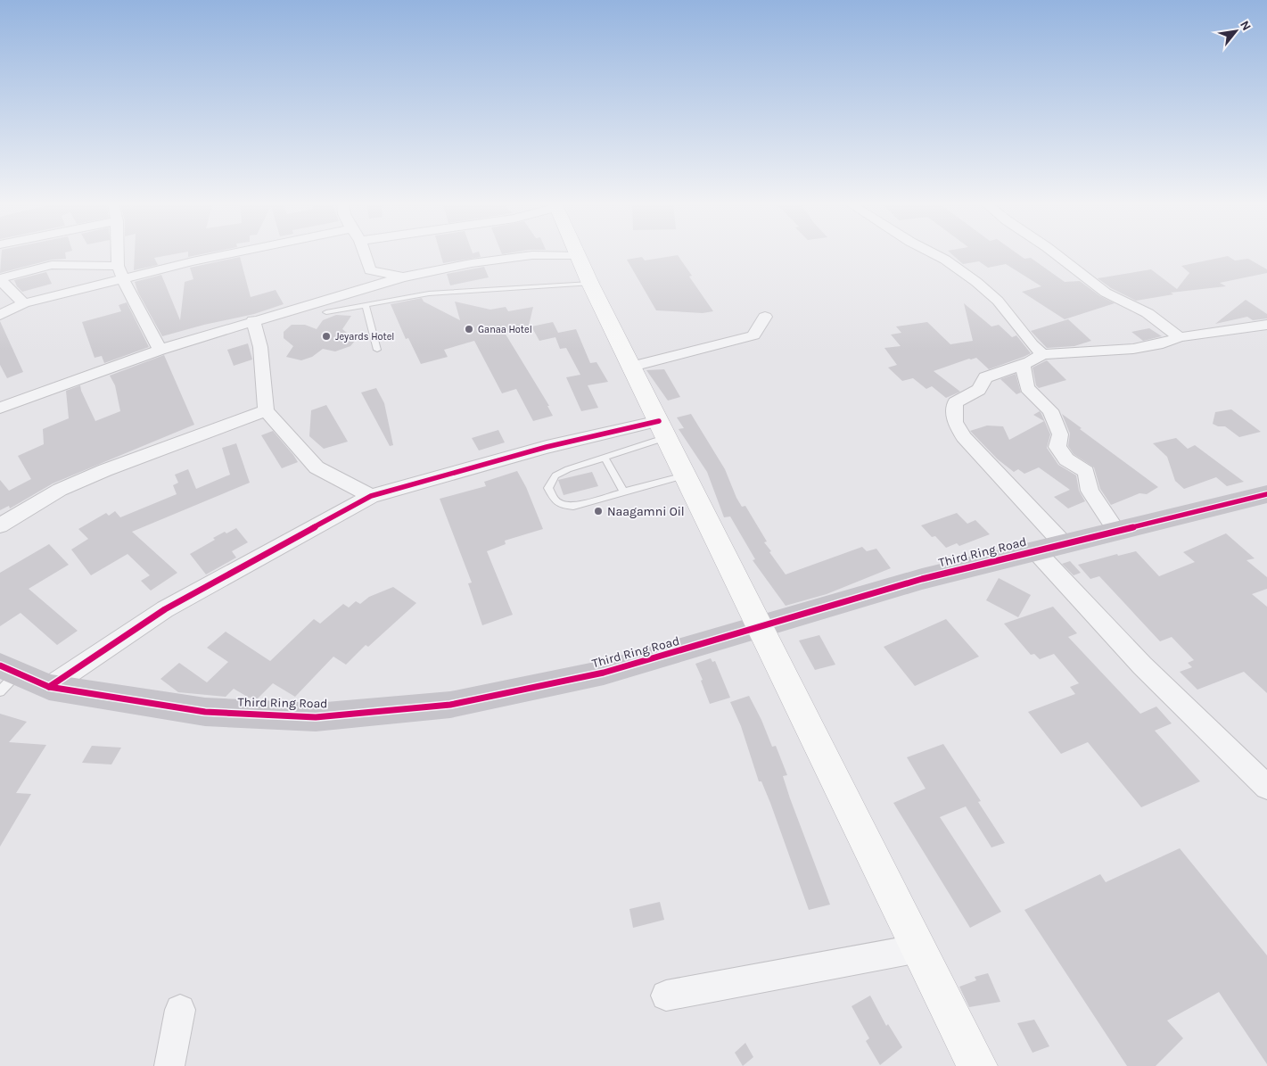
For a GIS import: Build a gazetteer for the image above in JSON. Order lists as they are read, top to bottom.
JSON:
{
  "streets": {
    "street": ["Third Ring Road"]
  },
  "places": ["Ganaa Hotel", "Jeyards Hotel", "Naagamni Oil"],
  "north": "top right"
}
